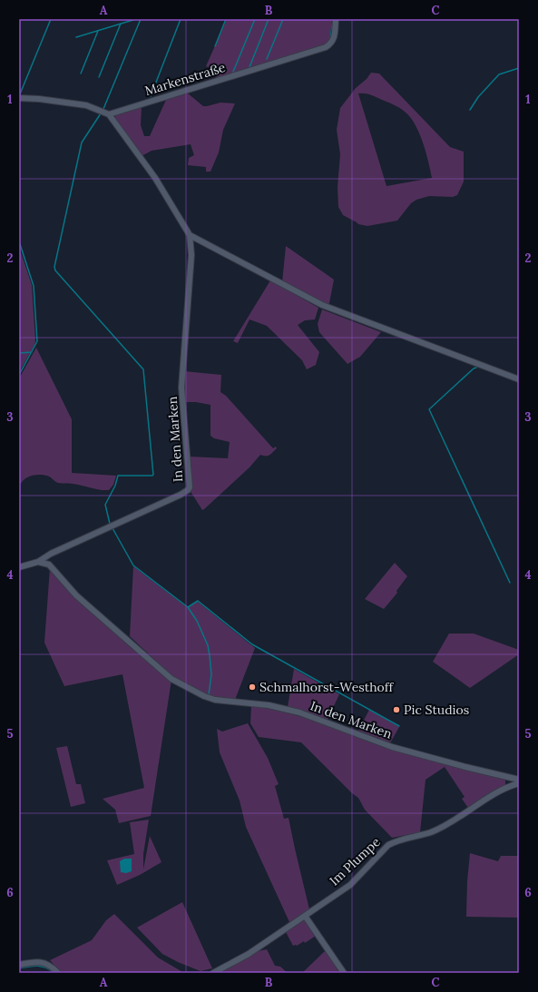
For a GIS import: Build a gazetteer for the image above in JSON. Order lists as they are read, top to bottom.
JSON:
{
  "streets": {
    "street": ["Markenstraße", "In den Marken", "Im Plumpe"]
  },
  "crossings": [
    ["Markenstraße", "In den Marken"]
  ],
  "places": ["Schmalhorst-Westhoff", "Pic Studios"],
  "grid": {
    "columns": ["A", "B", "C"],
    "rows": [
      "1",
      "2",
      "3",
      "4",
      "5",
      "6"
    ]
  }
}
